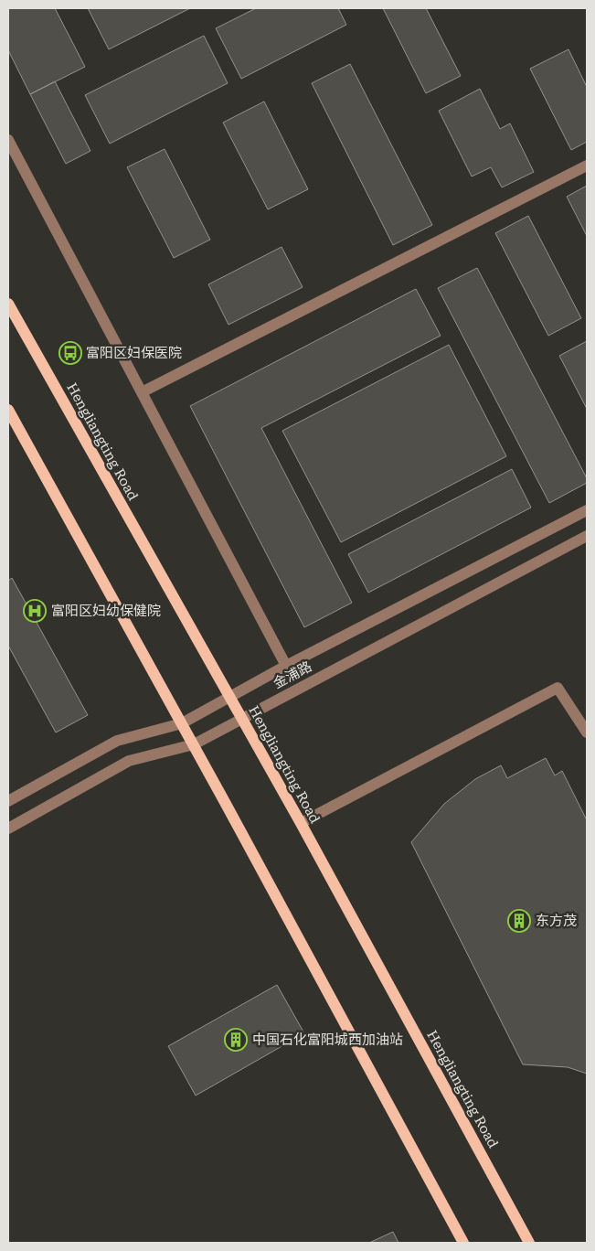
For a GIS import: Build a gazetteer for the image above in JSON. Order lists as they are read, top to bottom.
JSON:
{
  "streets": {
    "main road": ["Hengliangting Road"],
    "street": ["金浦路"]
  },
  "crossings": [
    ["Hengliangting Road", "金浦路"]
  ],
  "places": {
    "bus stop": ["富阳区妇保医院"],
    "hospital": ["富阳区妇幼保健院"],
    "building": ["东方茂", "中国石化富阳城西加油站"]
  }
}
